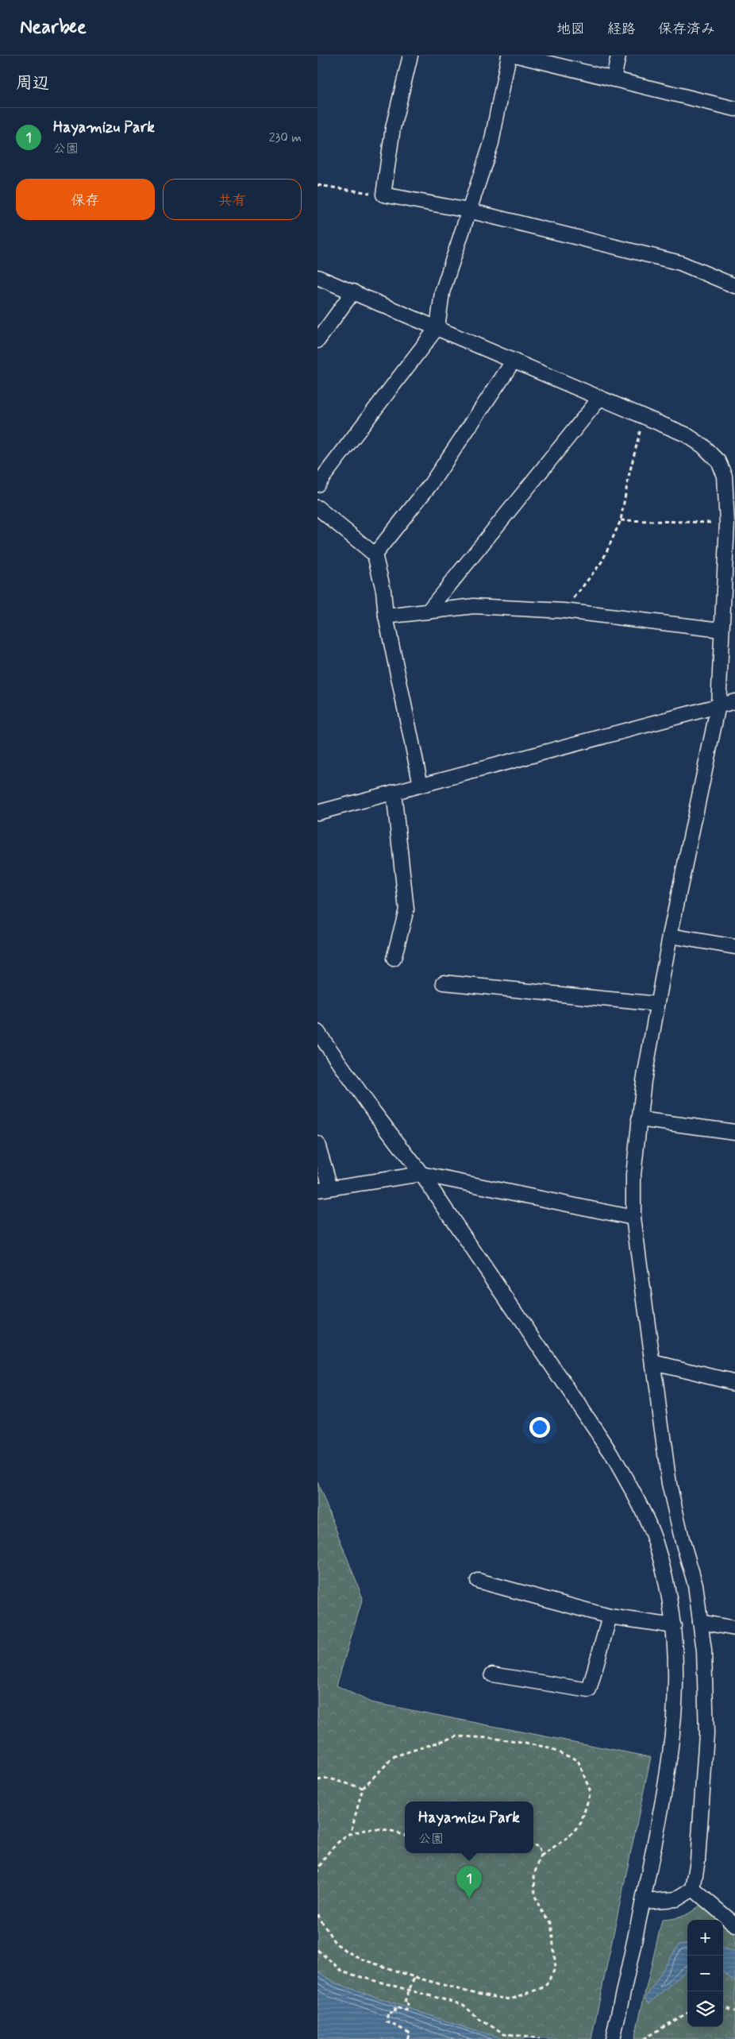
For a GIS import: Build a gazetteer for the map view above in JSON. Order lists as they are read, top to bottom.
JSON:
{
  "page": {
    "header": "Nearbee",
    "nav": ["地図", "経路", "保存済み"],
    "heading": "周辺",
    "list": [
      {
        "mark": "1",
        "name": "Hayamizu Park",
        "note": "公園",
        "value": "230 m"
      }
    ],
    "buttons": ["保存", "共有"],
    "popup": ["Hayamizu Park", "公園"],
    "pins": "1",
    "map_buttons": ["+", "−"]
  }
}
